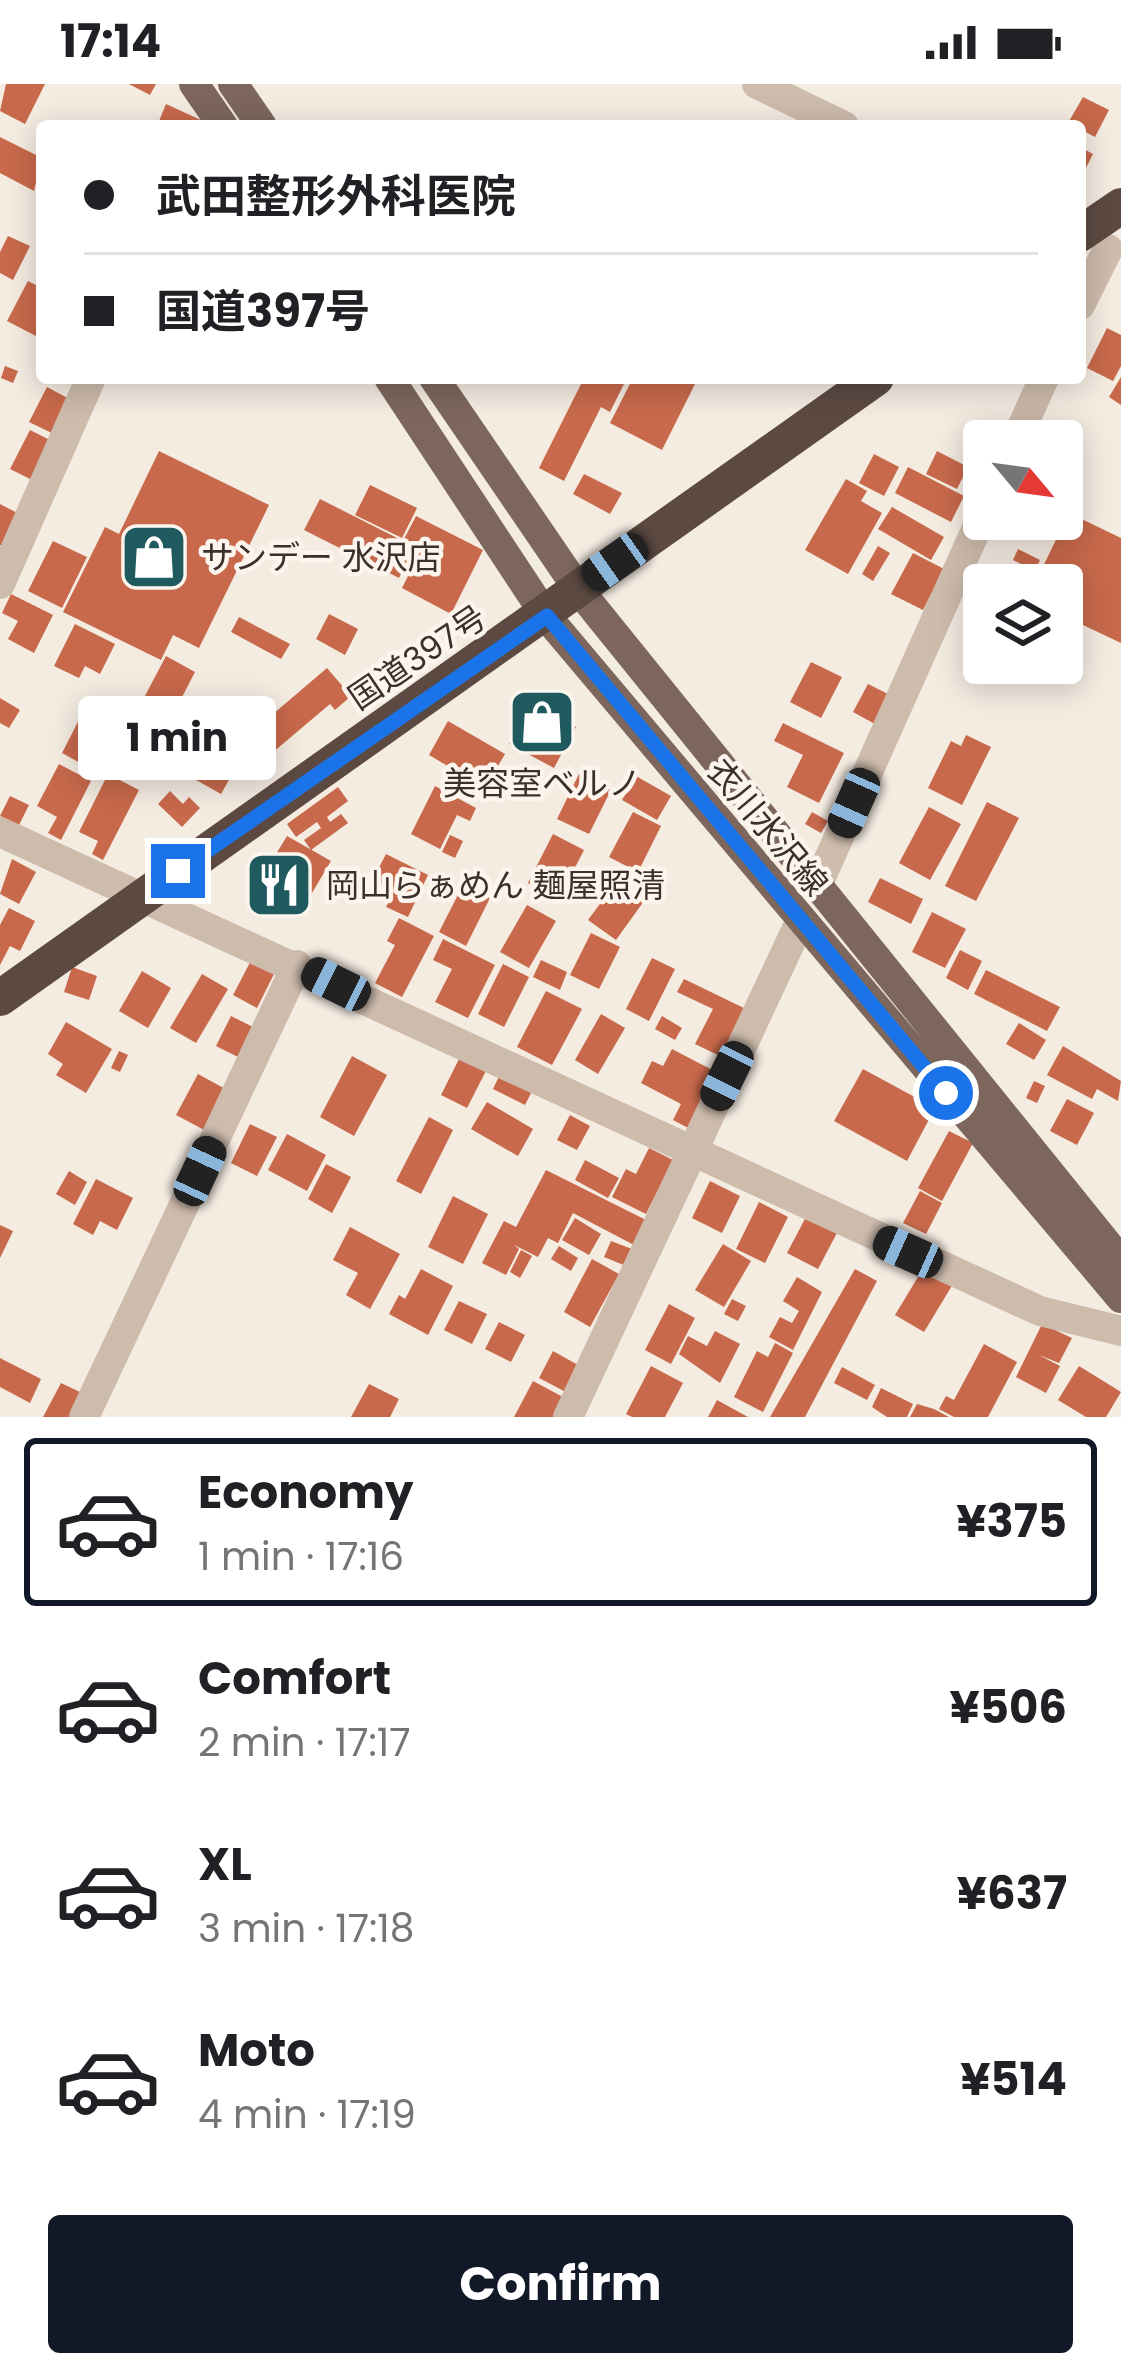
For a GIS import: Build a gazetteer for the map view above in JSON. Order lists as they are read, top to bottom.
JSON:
{
  "streets": {
    "highway": ["国道397号"],
    "main road": ["衣川水沢線"]
  },
  "crossings": [
    ["国道397号", "衣川水沢線"]
  ],
  "places": {
    "shop": ["サンデー 水沢店", "美容室ベルノ"],
    "restaurant": ["岡山らぁめん 麺屋照清"]
  },
  "north": "bottom right",
  "page": {
    "status": "17:14",
    "banner": ["武田整形外科医院", "国道397号"],
    "bubble": "1 min",
    "list": [
      {
        "name": "Economy",
        "note": "1 min · 17:16",
        "value": "¥375"
      },
      {
        "name": "Comfort",
        "note": "2 min · 17:17",
        "value": "¥506"
      },
      {
        "name": "XL",
        "note": "3 min · 17:18",
        "value": "¥637"
      },
      {
        "name": "Moto",
        "note": "4 min · 17:19",
        "value": "¥514"
      }
    ],
    "buttons": "Confirm"
  }
}
